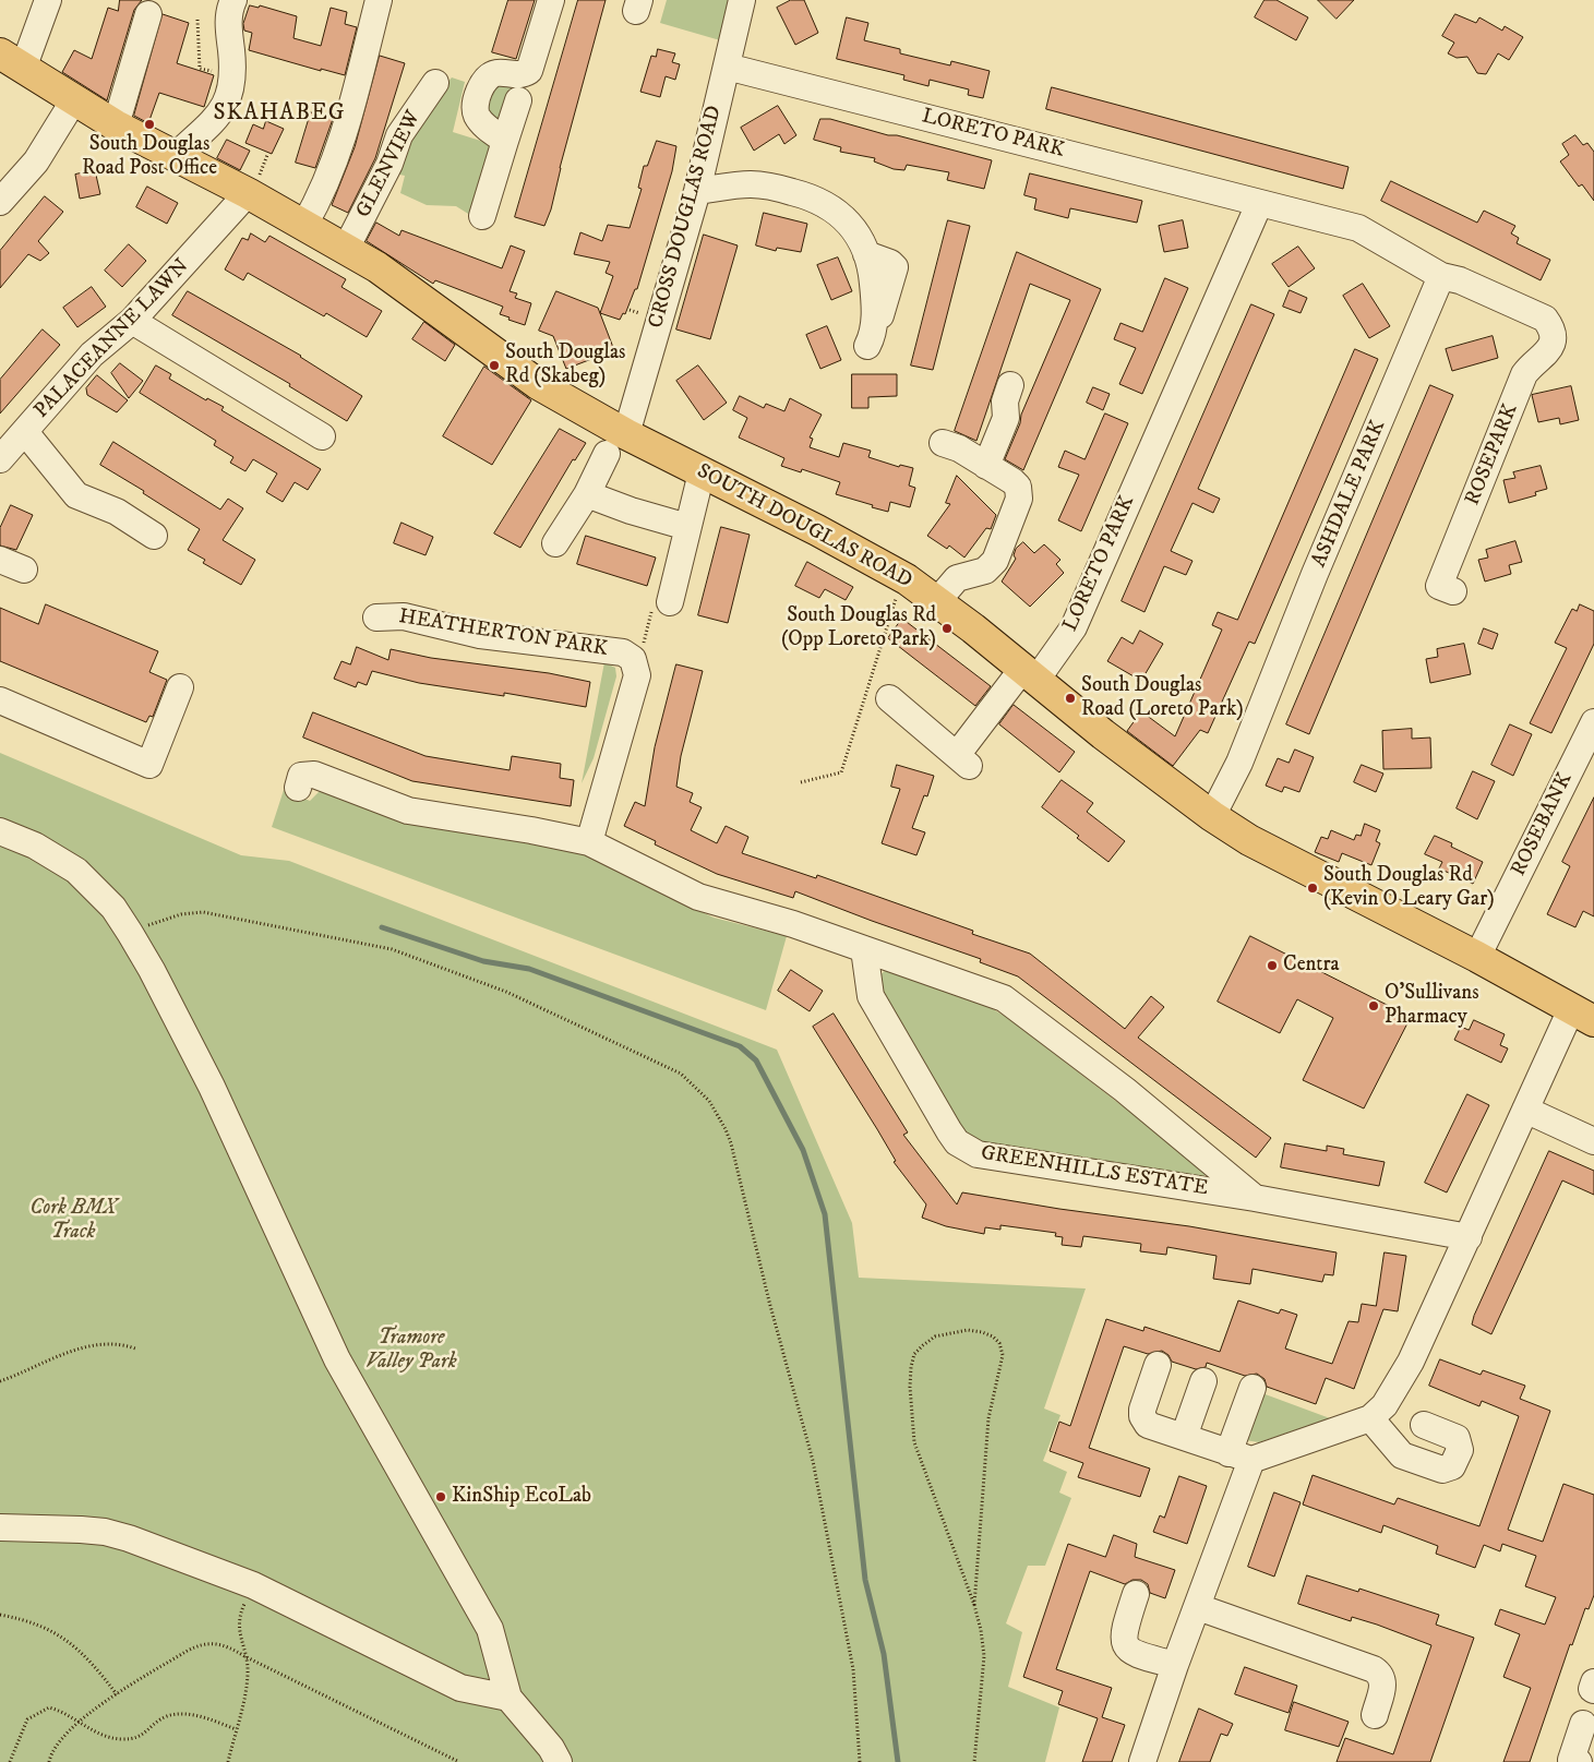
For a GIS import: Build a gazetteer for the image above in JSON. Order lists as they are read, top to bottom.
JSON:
{
  "streets": {
    "main road": ["SOUTH DOUGLAS ROAD"],
    "street": [
      "LORETO PARK",
      "GLENVIEW",
      "CROSS DOUGLAS ROAD",
      "PALACEANNE LAWN",
      "ROSEPARK",
      "ASHDALE PARK",
      "HEATHERTON PARK",
      "ROSEBANK",
      "GREENHILLS ESTATE"
    ]
  },
  "crossings": [
    ["LORETO PARK", "CROSS DOUGLAS ROAD"],
    ["LORETO PARK", "ROSEPARK"],
    ["LORETO PARK", "ASHDALE PARK"],
    ["LORETO PARK", "SOUTH DOUGLAS ROAD"],
    ["GLENVIEW", "SOUTH DOUGLAS ROAD"],
    ["CROSS DOUGLAS ROAD", "SOUTH DOUGLAS ROAD"],
    ["PALACEANNE LAWN", "SOUTH DOUGLAS ROAD"],
    ["ROSEPARK", "ASHDALE PARK"],
    ["ASHDALE PARK", "SOUTH DOUGLAS ROAD"],
    ["SOUTH DOUGLAS ROAD", "ROSEBANK"],
    ["HEATHERTON PARK", "GREENHILLS ESTATE"]
  ],
  "districts": ["SKAHABEG"],
  "parks": ["Cork BMX Track", "Tramore Valley Park"],
  "places": [
    "South Douglas Road Post Office",
    "South Douglas Rd (Skabeg)",
    "South Douglas Rd (Opp Loreto Park)",
    "South Douglas Road (Loreto Park)",
    "South Douglas Rd (Kevin O Leary Gar)",
    "Centra",
    "O'Sullivans Pharmacy",
    "KinShip EcoLab"
  ]
}
